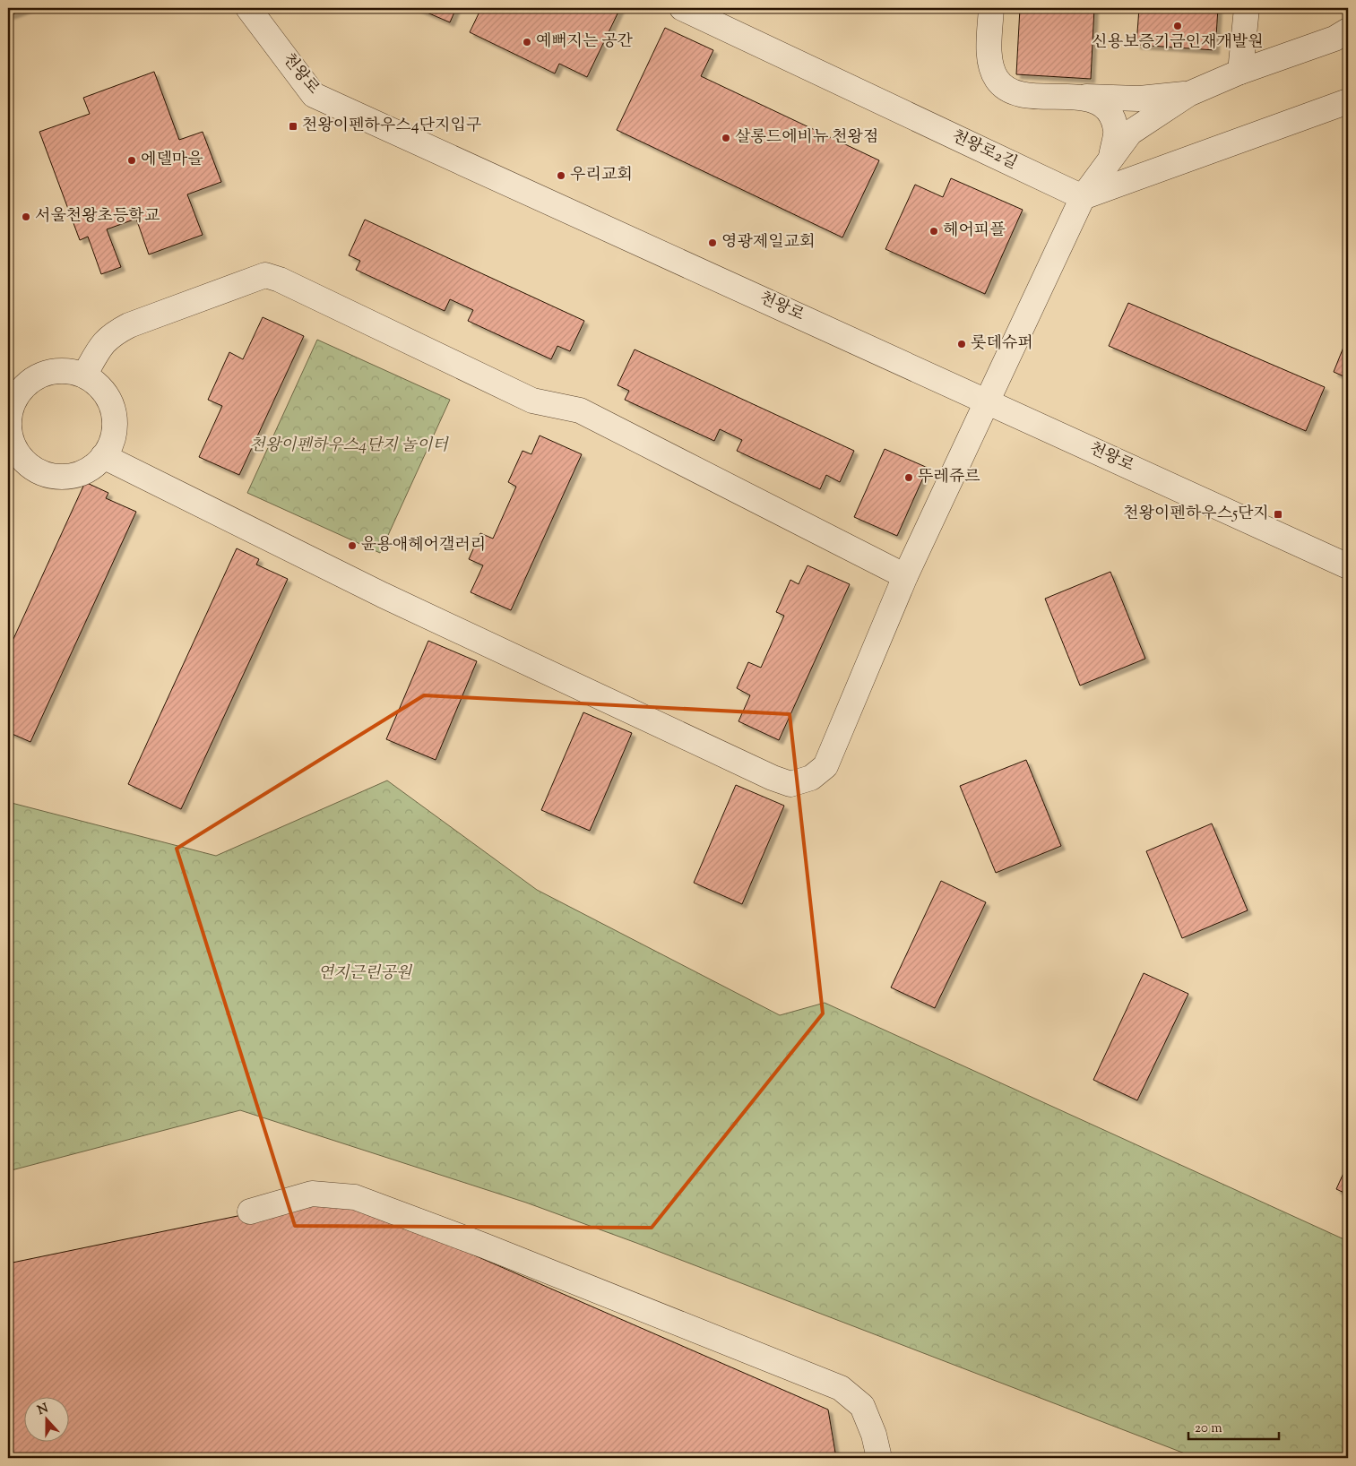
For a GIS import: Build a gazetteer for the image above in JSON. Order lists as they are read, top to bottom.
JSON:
{
  "streets": {
    "street": ["천왕로", "천왕로2길"]
  },
  "parks": ["천왕이펜하우스4단지 놀이터", "연지근린공원"],
  "places": {
    "other": [
      "신용보증기금인재개발원",
      "예뻐지는 공간",
      "살롱드에비뉴 천왕점",
      "에델마을",
      "우리교회",
      "서울천왕초등학교",
      "헤어피플",
      "영광제일교회",
      "롯데슈퍼",
      "뚜레쥬르",
      "윤용애헤어갤러리"
    ],
    "transit": ["천왕이펜하우스4단지입구", "천왕이펜하우스5단지"]
  },
  "scale_bar": "20 m",
  "north": "top"
}
